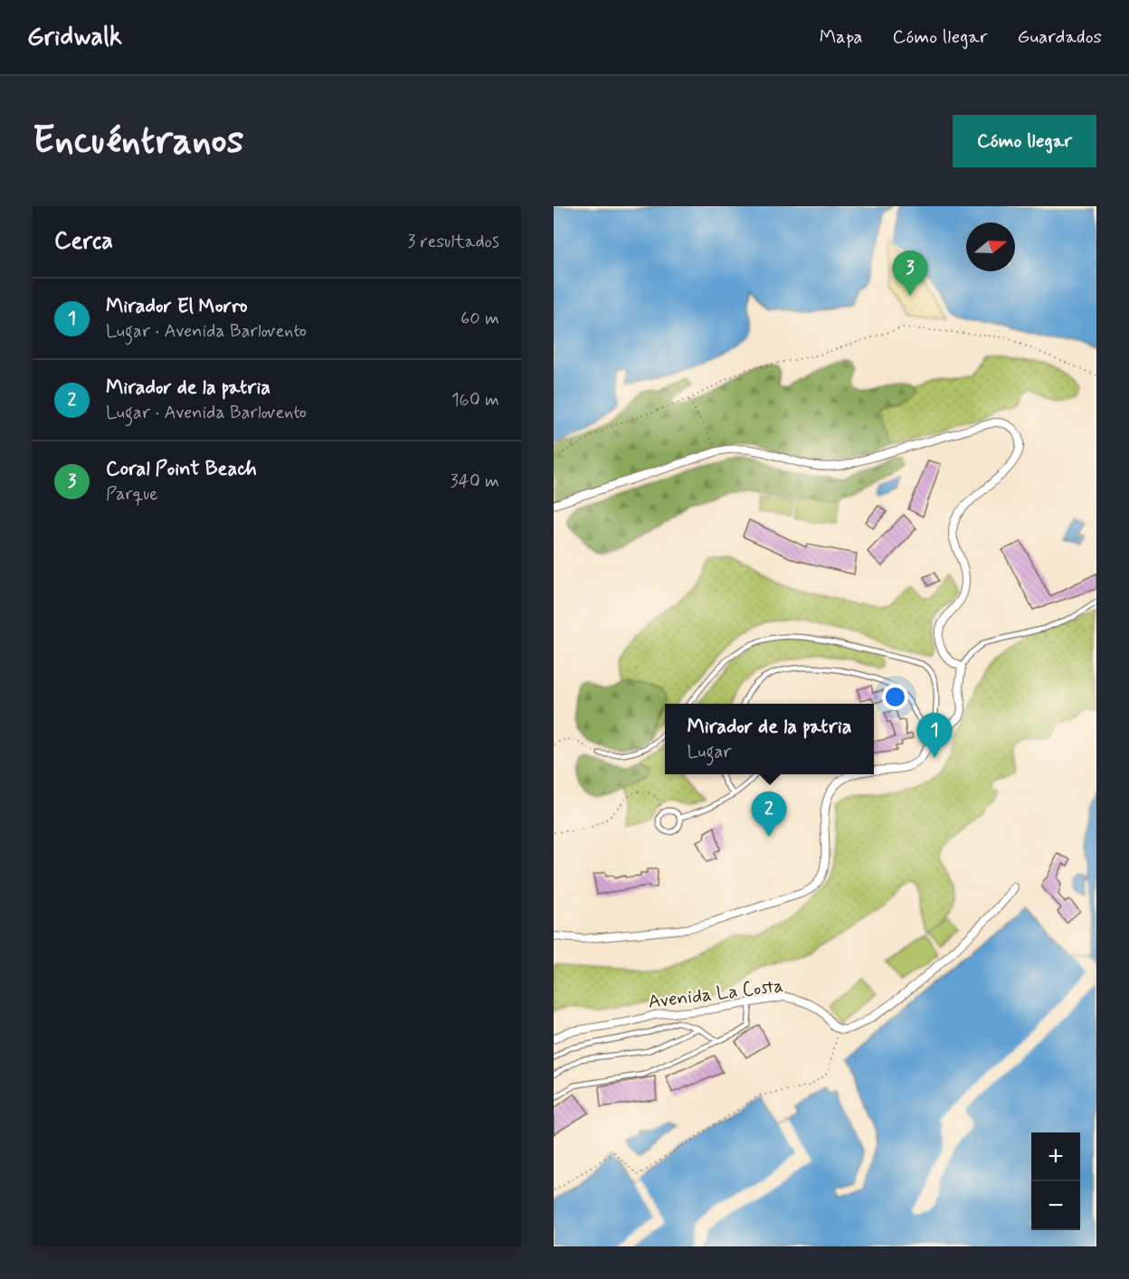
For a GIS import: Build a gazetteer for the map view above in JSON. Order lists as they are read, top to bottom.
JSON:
{
  "streets": {
    "street": ["Avenida La Costa"]
  },
  "north": "right",
  "page": {
    "header": "Gridwalk",
    "nav": ["Mapa", "Cómo llegar", "Guardados"],
    "buttons": "Cómo llegar",
    "title": "Encuéntranos",
    "heading": ["Cerca", "3 resultados"],
    "pins": ["3", "1", "2"],
    "list": [
      {
        "mark": "1",
        "name": "Mirador El Morro",
        "note": "Lugar · Avenida Barlovento",
        "value": "60 m"
      },
      {
        "mark": "2",
        "name": "Mirador de la patria",
        "note": "Lugar · Avenida Barlovento",
        "value": "160 m"
      },
      {
        "mark": "3",
        "name": "Coral Point Beach",
        "note": "Parque",
        "value": "340 m"
      }
    ],
    "popup": ["Mirador de la patria", "Lugar"],
    "map_buttons": ["+", "−"]
  }
}
